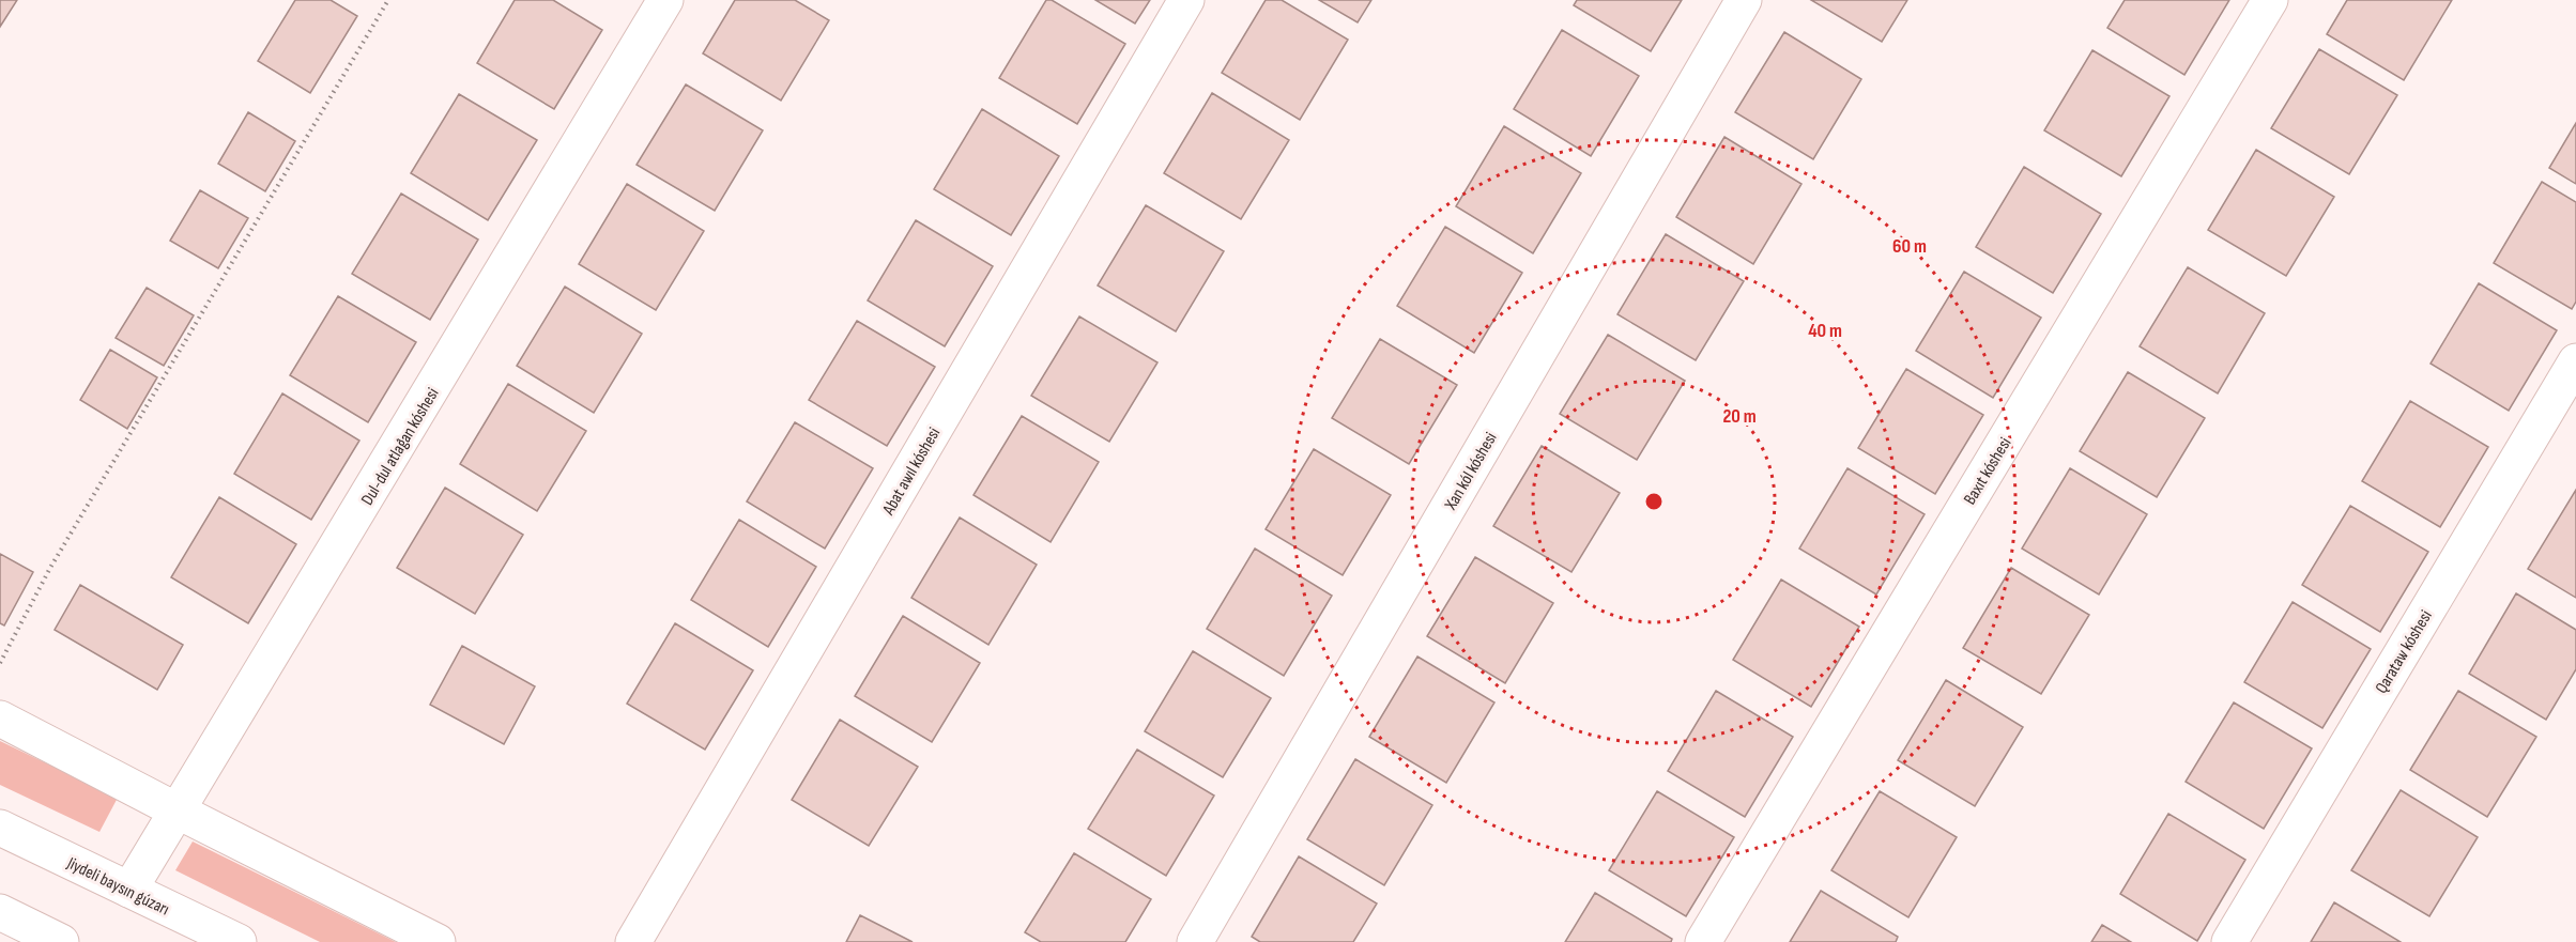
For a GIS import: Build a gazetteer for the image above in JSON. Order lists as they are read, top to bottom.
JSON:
{
  "streets": {
    "street": [
      "Dul-dul atlaǵan kóshesi",
      "Abat awıl kóshesi",
      "Xan kól kóshesi",
      "Baxıt kóshesi",
      "Qarataw kóshesi",
      "Jiydeli baysın gúzarı"
    ]
  },
  "crossings": [
    ["Dul-dul atlaǵan kóshesi", "Jiydeli baysın gúzarı"]
  ],
  "rings": ["60 m", "40 m", "20 m"]
}
